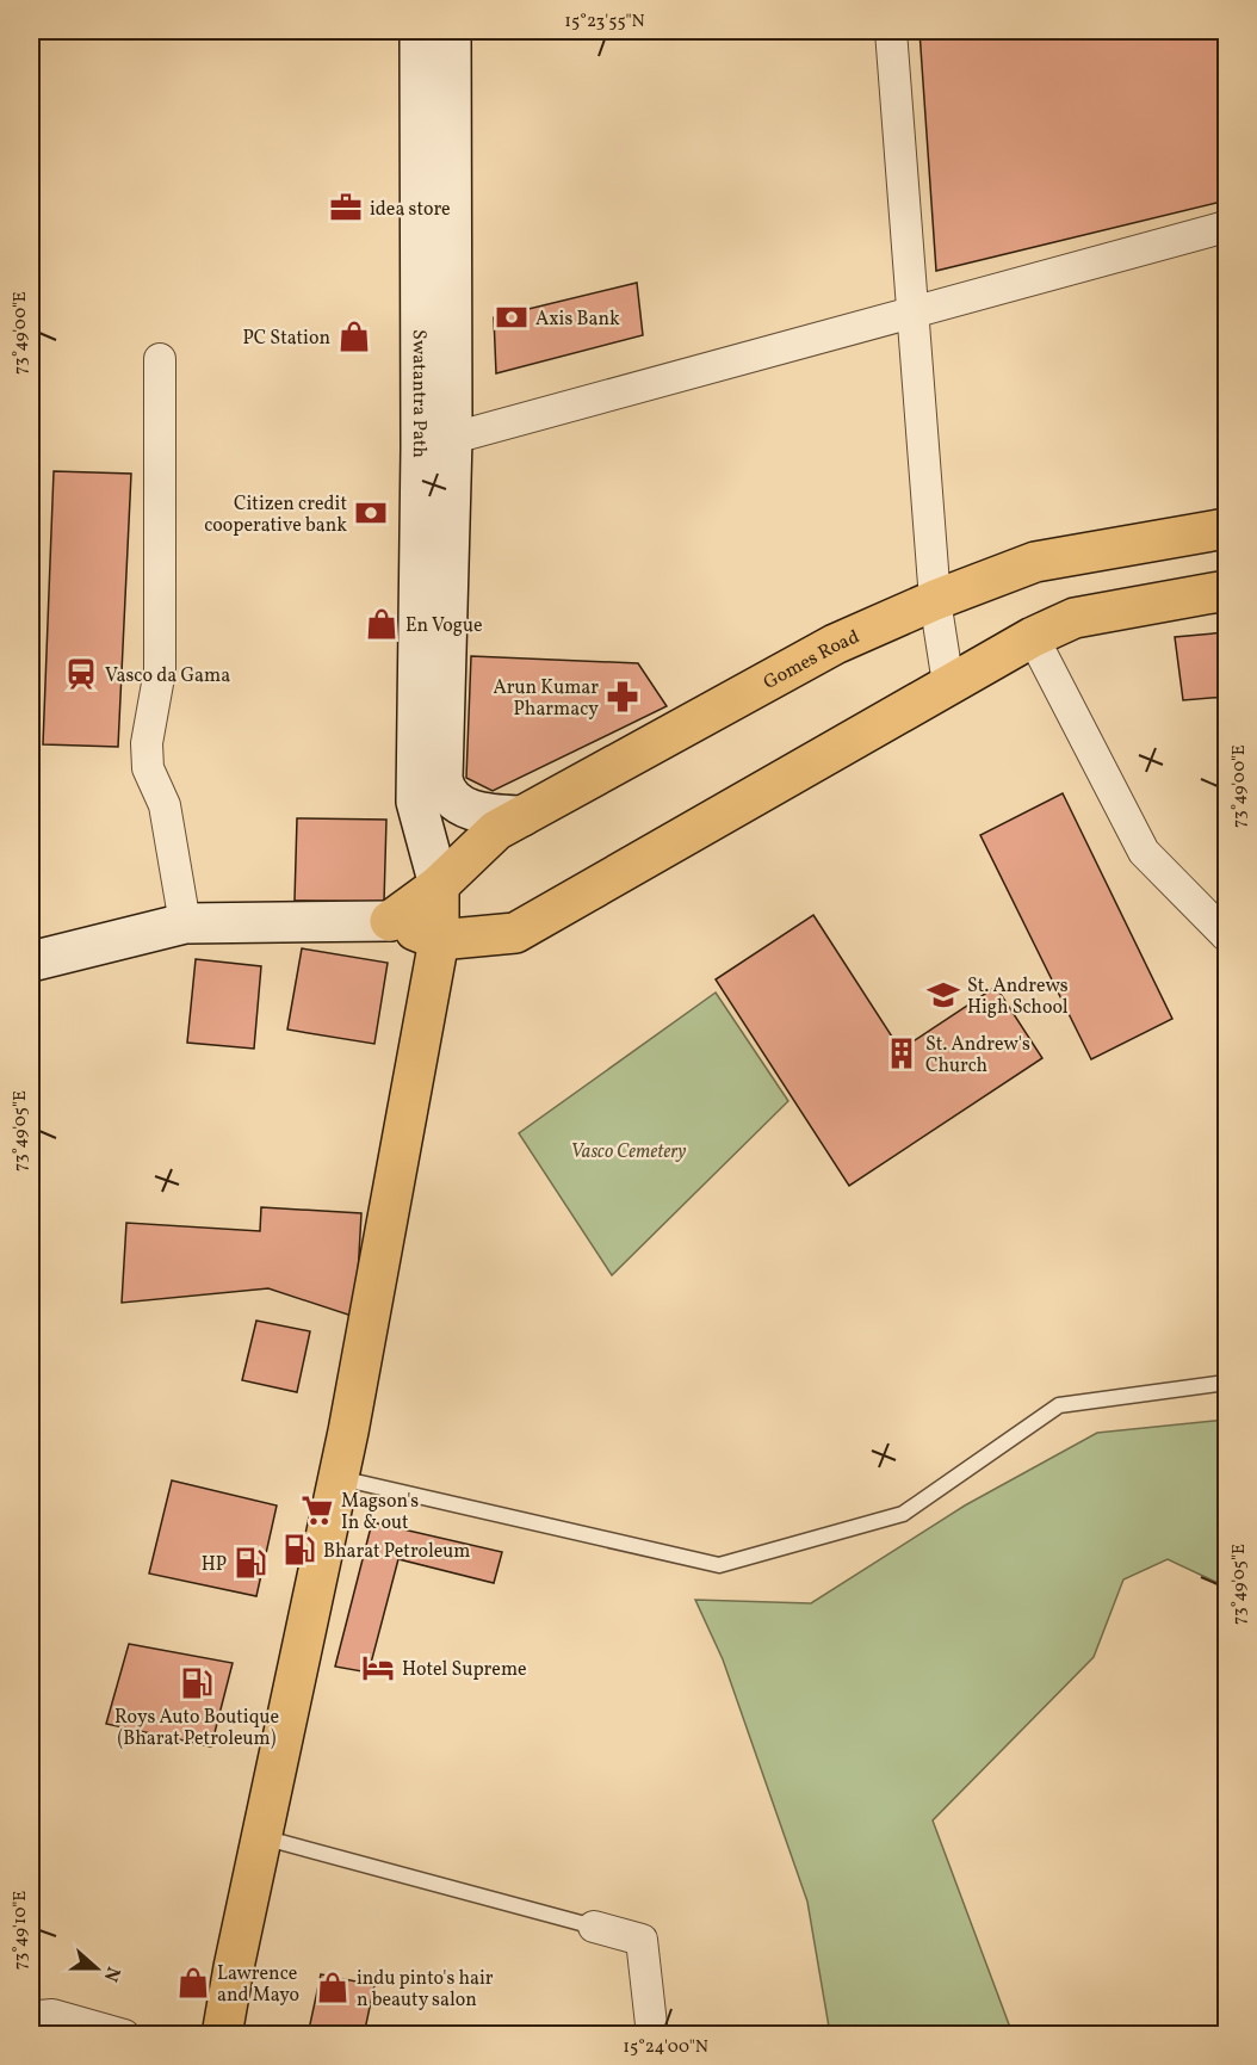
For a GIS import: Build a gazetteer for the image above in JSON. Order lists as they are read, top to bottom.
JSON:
{
  "streets": {
    "main road": ["Gomes Road"],
    "street": ["Swatantra Path"]
  },
  "crossings": [
    ["Swatantra Path", "Gomes Road"]
  ],
  "parks": ["Vasco Cemetery"],
  "places": {
    "office": ["idea store"],
    "bank": ["Axis Bank", "Citizen credit cooperative bank"],
    "shop": [
      "PC Station",
      "En Vogue",
      "Lawrence and Mayo",
      "indu pinto's hair n beauty salon"
    ],
    "station": ["Vasco da Gama"],
    "pharmacy": ["Arun Kumar Pharmacy"],
    "school or university": ["St. Andrews High School"],
    "building": ["St. Andrew's Church"],
    "supermarket": ["Magson's In & out"],
    "fuel station": ["Bharat Petroleum", "HP", "Roys Auto Boutique (Bharat Petroleum)"],
    "hotel": ["Hotel Supreme"]
  },
  "north": "right",
  "coordinates": [
    "15°23'55\"N",
    "73°49'00\"E",
    "73°49'05\"E",
    "73°49'10\"E",
    "15°24'00\"N"
  ]
}
